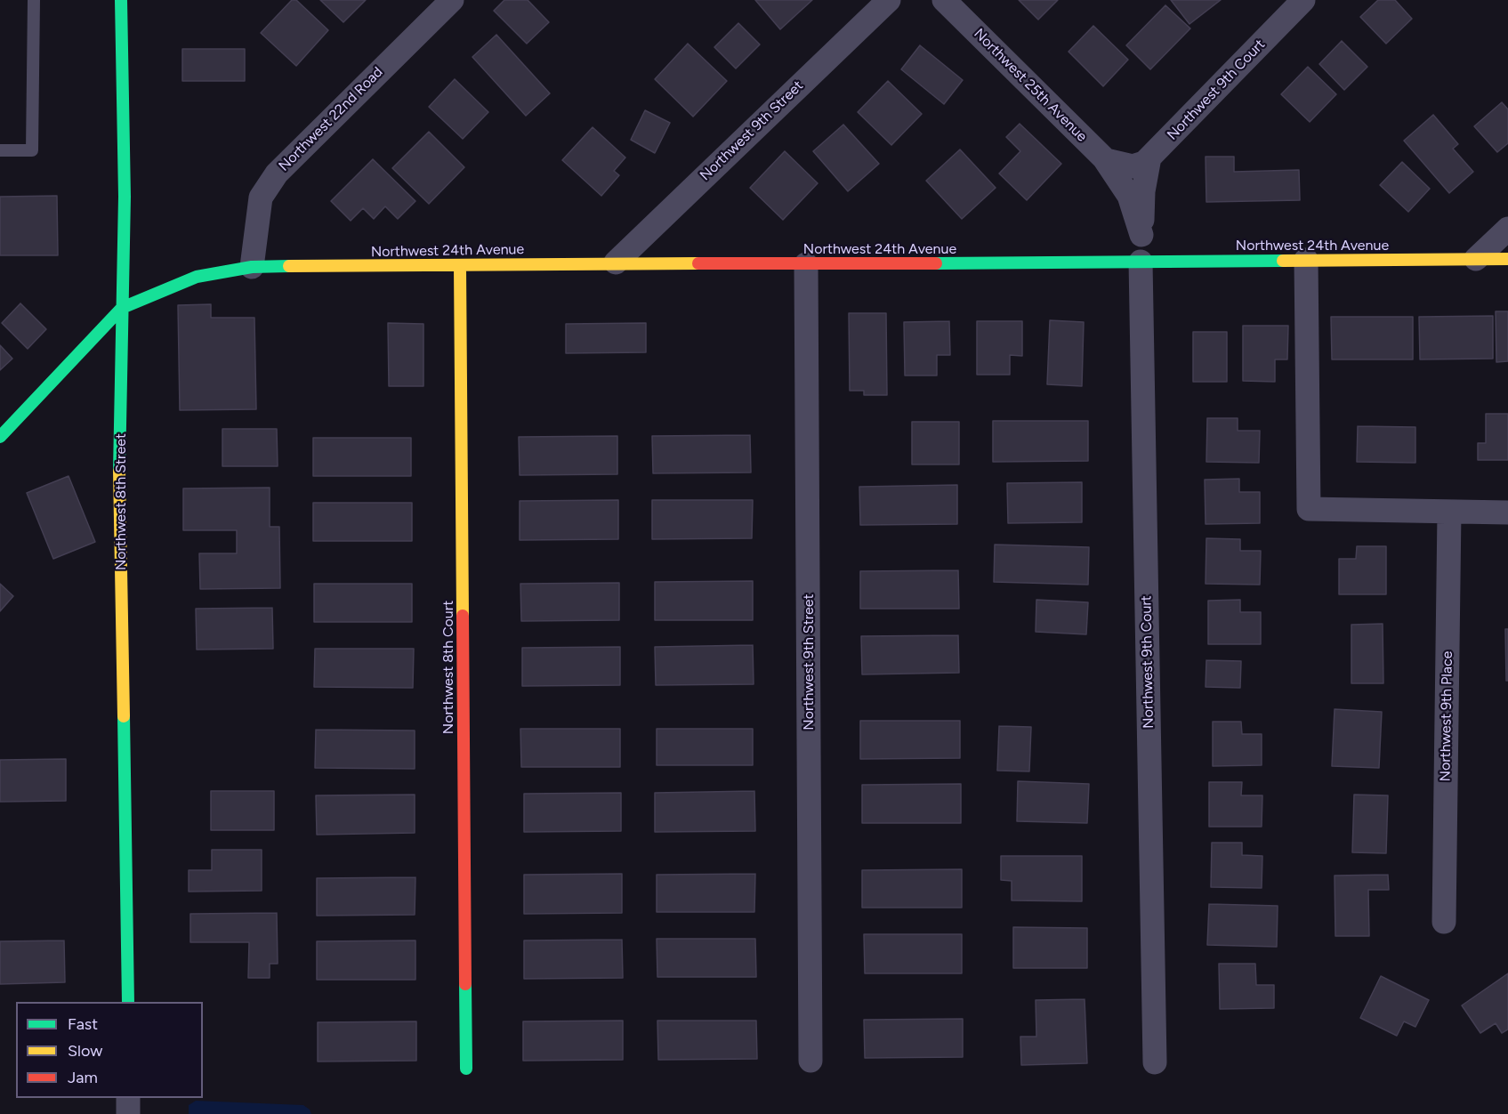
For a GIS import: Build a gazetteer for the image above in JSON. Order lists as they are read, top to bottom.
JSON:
{
  "streets": {
    "street": [
      "Northwest 25th Avenue",
      "Northwest 9th Court",
      "Northwest 22nd Road",
      "Northwest 9th Street",
      "Northwest 24th Avenue",
      "Northwest 8th Street",
      "Northwest 8th Court",
      "Northwest 9th Place"
    ]
  },
  "crossings": [
    ["Northwest 25th Avenue", "Northwest 9th Court"],
    ["Northwest 9th Court", "Northwest 24th Avenue"],
    ["Northwest 22nd Road", "Northwest 24th Avenue"],
    ["Northwest 9th Street", "Northwest 24th Avenue"],
    ["Northwest 24th Avenue", "Northwest 8th Court"]
  ],
  "legend": ["Fast", "Slow", "Jam"]
}
